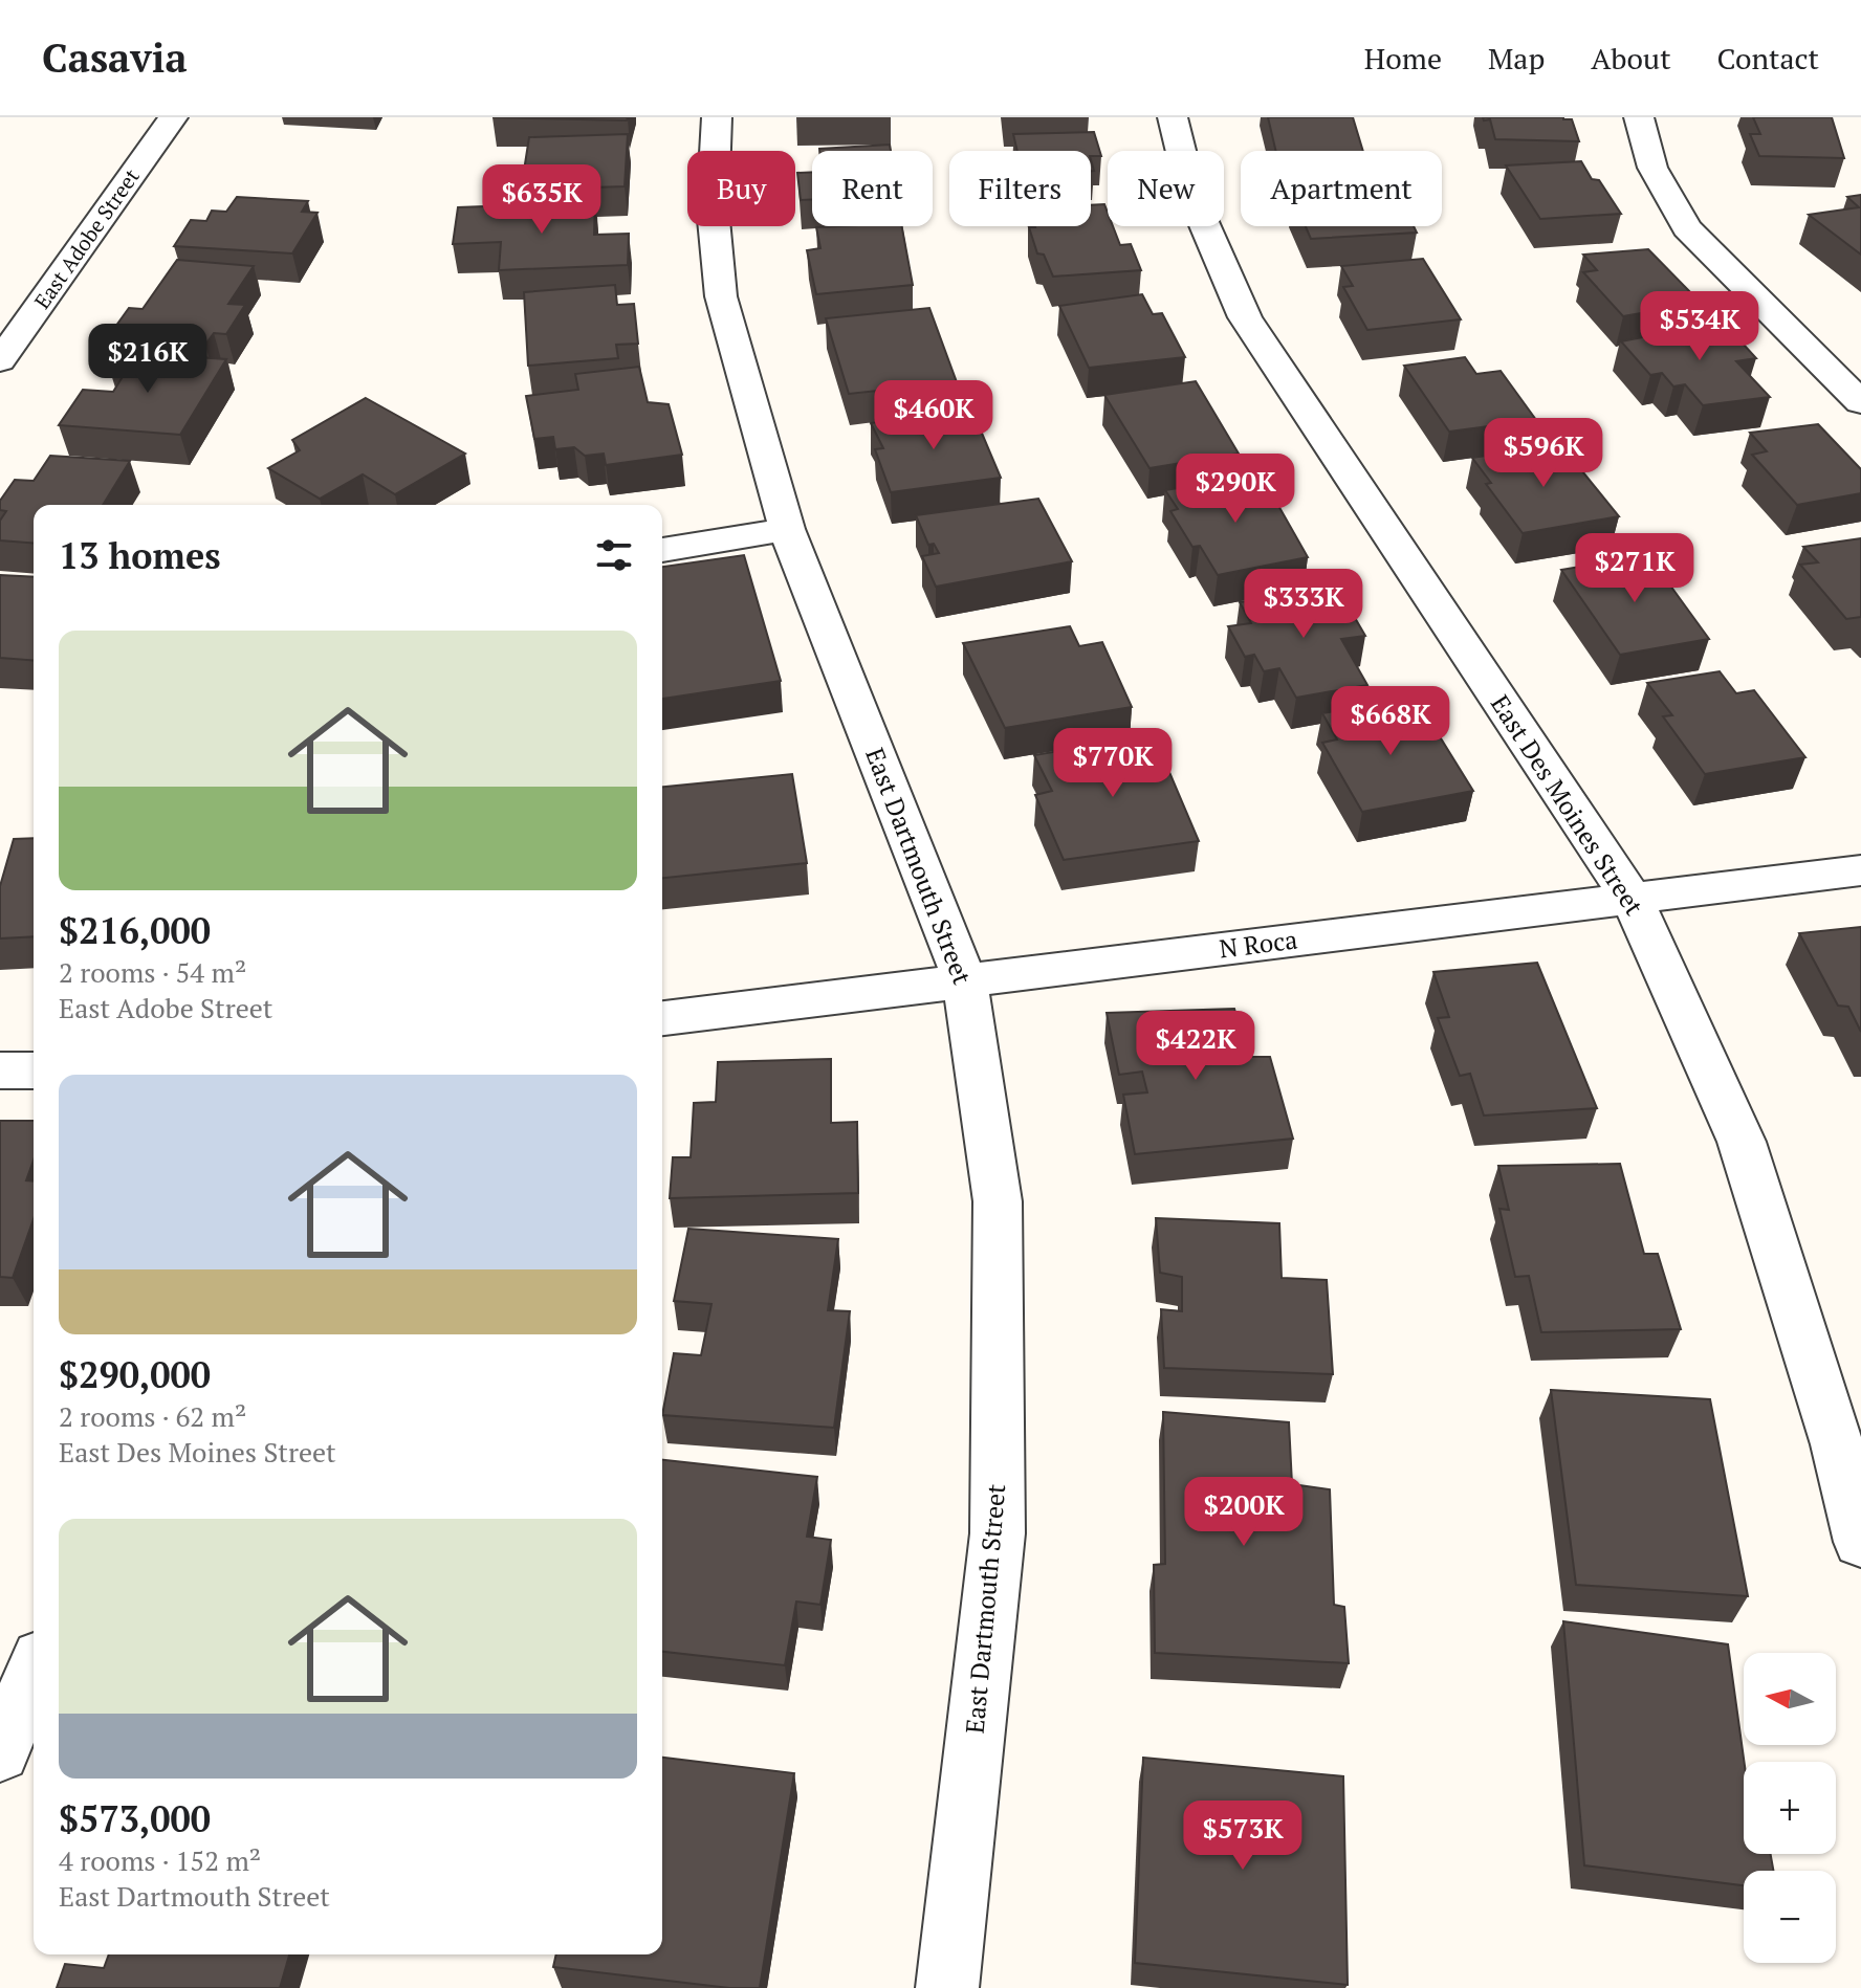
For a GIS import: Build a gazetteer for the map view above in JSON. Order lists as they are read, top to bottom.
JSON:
{
  "streets": {
    "street": [
      "East Adobe Street",
      "East Des Moines Street",
      "East Dartmouth Street",
      "N Roca"
    ]
  },
  "crossings": [
    ["East Des Moines Street", "N Roca"],
    ["East Dartmouth Street", "N Roca"]
  ],
  "north": "left",
  "page": {
    "header": "Casavia",
    "nav": [
      "Home",
      "Map",
      "About",
      "Contact"
    ],
    "chip": [
      "Buy",
      "Rent",
      "Filters",
      "New",
      "Apartment"
    ],
    "price": [
      "$635K",
      "$534K",
      "$216K",
      "$460K",
      "$596K",
      "$290K",
      "$271K",
      "$333K",
      "$668K",
      "$770K",
      "$422K",
      "$200K",
      "$573K"
    ],
    "heading": "13 homes",
    "list": [
      {
        "name": "$216,000",
        "note": "2 rooms · 54 m² · East Adobe Street"
      },
      {
        "name": "$290,000",
        "note": "2 rooms · 62 m² · East Des Moines Street"
      },
      {
        "name": "$573,000",
        "note": "4 rooms · 152 m² · East Dartmouth Street"
      }
    ],
    "map_buttons": ["+", "−"]
  }
}
